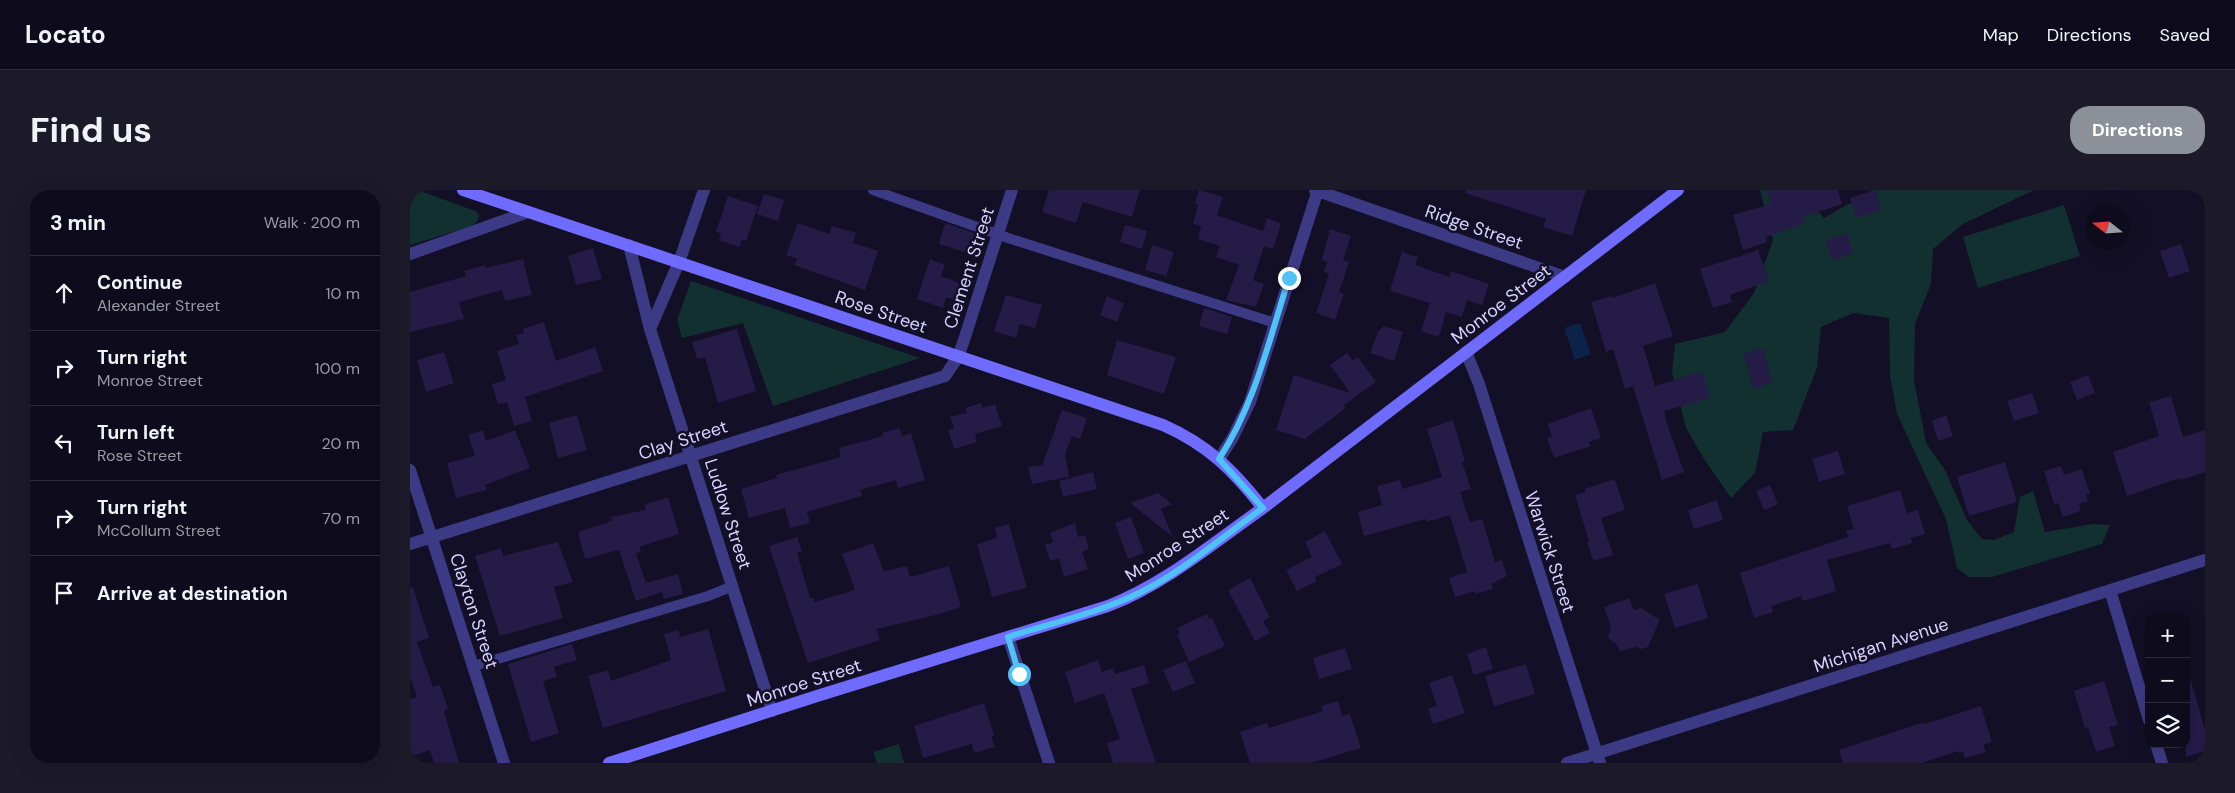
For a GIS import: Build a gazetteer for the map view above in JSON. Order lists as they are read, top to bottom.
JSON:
{
  "streets": {
    "main road": ["Monroe Street", "Rose Street"],
    "street": [
      "Ridge Street",
      "Clement Street",
      "Clay Street",
      "Ludlow Street",
      "Warwick Street",
      "Clayton Street",
      "Michigan Avenue"
    ]
  },
  "crossings": [
    ["Ridge Street", "Monroe Street"],
    ["Clement Street", "Rose Street"],
    ["Clement Street", "Clay Street"],
    ["Monroe Street", "Rose Street"],
    ["Monroe Street", "Ludlow Street"],
    ["Monroe Street", "Warwick Street"],
    ["Rose Street", "Clay Street"],
    ["Rose Street", "Ludlow Street"],
    ["Clay Street", "Ludlow Street"],
    ["Clay Street", "Clayton Street"],
    ["Warwick Street", "Michigan Avenue"]
  ],
  "north": "left",
  "page": {
    "header": "Locato",
    "nav": ["Map", "Directions", "Saved"],
    "buttons": "Directions",
    "title": "Find us",
    "heading": ["3 min", "Walk · 200 m"],
    "list": [
      ["Continue", "Alexander Street", "10 m"],
      ["Turn right", "Monroe Street", "100 m"],
      ["Turn left", "Rose Street", "20 m"],
      ["Turn right", "McCollum Street", "70 m"],
      "Arrive at destination"
    ],
    "map_buttons": ["+", "−"]
  }
}
